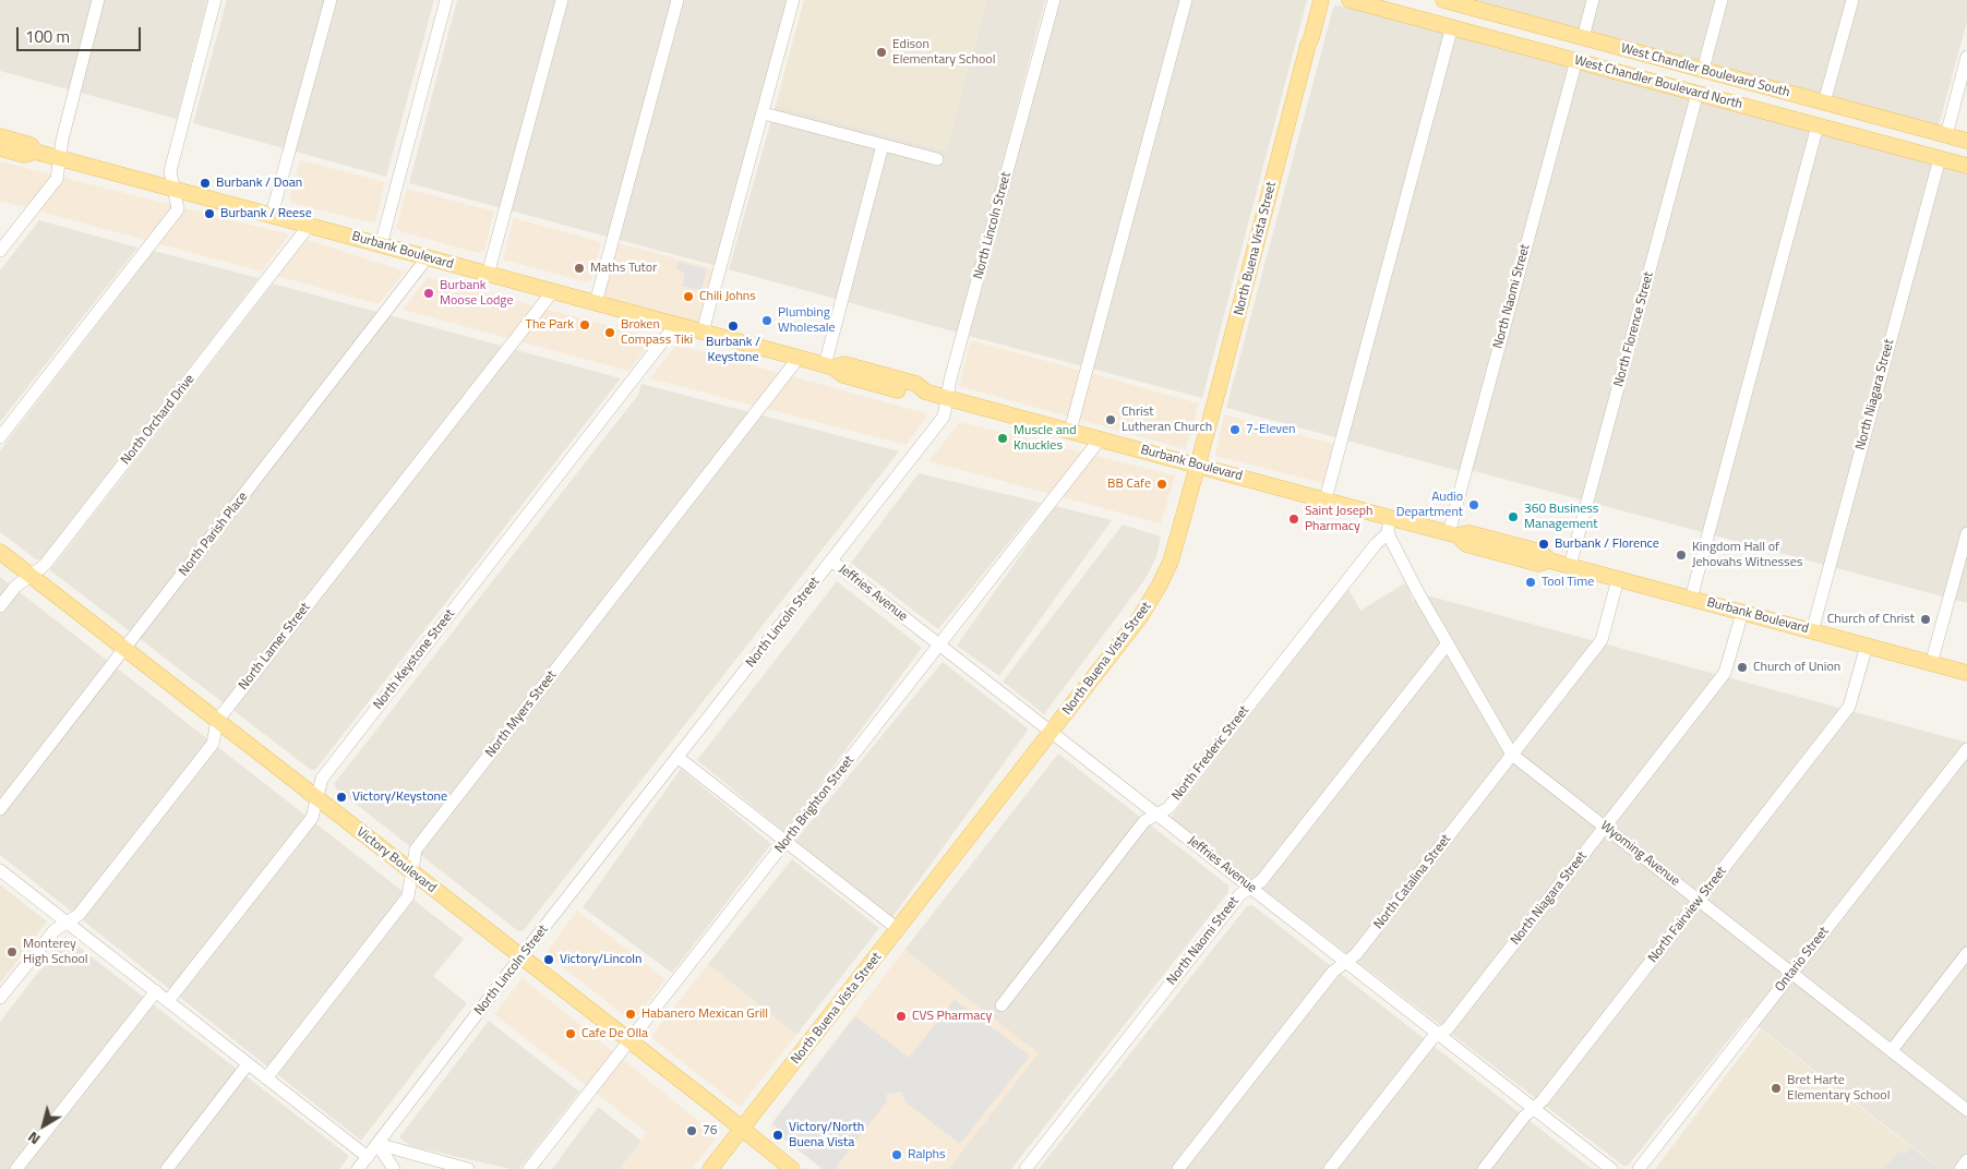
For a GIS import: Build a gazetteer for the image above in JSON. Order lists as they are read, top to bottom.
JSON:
{
  "streets": {
    "main road": [
      "West Chandler Boulevard South",
      "West Chandler Boulevard North",
      "North Buena Vista Street",
      "Burbank Boulevard",
      "Victory Boulevard"
    ],
    "street": [
      "North Lincoln Street",
      "North Naomi Street",
      "North Florence Street",
      "North Niagara Street",
      "North Orchard Drive",
      "North Parish Place",
      "Jeffries Avenue",
      "North Lamer Street",
      "North Keystone Street",
      "North Myers Street",
      "North Frederic Street",
      "North Brighton Street",
      "Wyoming Avenue",
      "North Catalina Street",
      "North Fairview Street",
      "Ontario Street"
    ]
  },
  "crossings": [
    ["West Chandler Boulevard North", "North Naomi Street"],
    ["West Chandler Boulevard North", "North Florence Street"],
    ["West Chandler Boulevard North", "North Niagara Street"],
    ["North Lincoln Street", "Burbank Boulevard"],
    ["North Lincoln Street", "Jeffries Avenue"],
    ["North Lincoln Street", "Victory Boulevard"],
    ["North Buena Vista Street", "Burbank Boulevard"],
    ["North Buena Vista Street", "Jeffries Avenue"],
    ["North Buena Vista Street", "Victory Boulevard"],
    ["Burbank Boulevard", "North Naomi Street"],
    ["Burbank Boulevard", "North Florence Street"],
    ["Burbank Boulevard", "North Niagara Street"],
    ["Burbank Boulevard", "North Orchard Drive"],
    ["Burbank Boulevard", "North Parish Place"],
    ["Burbank Boulevard", "North Lamer Street"],
    ["Burbank Boulevard", "North Keystone Street"],
    ["Burbank Boulevard", "North Myers Street"],
    ["Burbank Boulevard", "North Frederic Street"],
    ["Burbank Boulevard", "North Brighton Street"],
    ["Burbank Boulevard", "Wyoming Avenue"],
    ["Burbank Boulevard", "North Catalina Street"],
    ["Burbank Boulevard", "North Fairview Street"],
    ["North Naomi Street", "Jeffries Avenue"],
    ["North Naomi Street", "Wyoming Avenue"],
    ["North Niagara Street", "Jeffries Avenue"],
    ["North Niagara Street", "Wyoming Avenue"],
    ["North Orchard Drive", "Victory Boulevard"],
    ["North Parish Place", "Victory Boulevard"],
    ["Jeffries Avenue", "North Frederic Street"],
    ["Jeffries Avenue", "North Brighton Street"],
    ["Jeffries Avenue", "North Catalina Street"],
    ["Jeffries Avenue", "North Fairview Street"],
    ["North Lamer Street", "Victory Boulevard"],
    ["North Keystone Street", "Victory Boulevard"],
    ["North Myers Street", "Victory Boulevard"],
    ["North Frederic Street", "Wyoming Avenue"],
    ["North Brighton Street", "Victory Boulevard"],
    ["Wyoming Avenue", "North Catalina Street"],
    ["Wyoming Avenue", "North Fairview Street"],
    ["Wyoming Avenue", "Ontario Street"]
  ],
  "places": [
    "Edison Elementary School",
    "Burbank / Doan",
    "Burbank / Reese",
    "Maths Tutor",
    "Burbank Moose Lodge",
    "Chili Johns",
    "Plumbing Wholesale",
    "The Park",
    "Burbank / Keystone",
    "Broken Compass Tiki",
    "Christ Lutheran Church",
    "7-Eleven",
    "Muscle and Knuckles",
    "BB Cafe",
    "Audio Department",
    "360 Business Management",
    "Saint Joseph Pharmacy",
    "Burbank / Florence",
    "Kingdom Hall of Jehovahs Witnesses",
    "Tool Time",
    "Church of Christ",
    "Church of Union",
    "Victory/Keystone",
    "Monterey High School",
    "Victory/Lincoln",
    "Habanero Mexican Grill",
    "CVS Pharmacy",
    "Cafe De Olla",
    "Bret Harte Elementary School",
    "76",
    "Victory/North Buena Vista",
    "Ralphs"
  ],
  "scale_bar": "100 m",
  "north": "bottom left"
}
